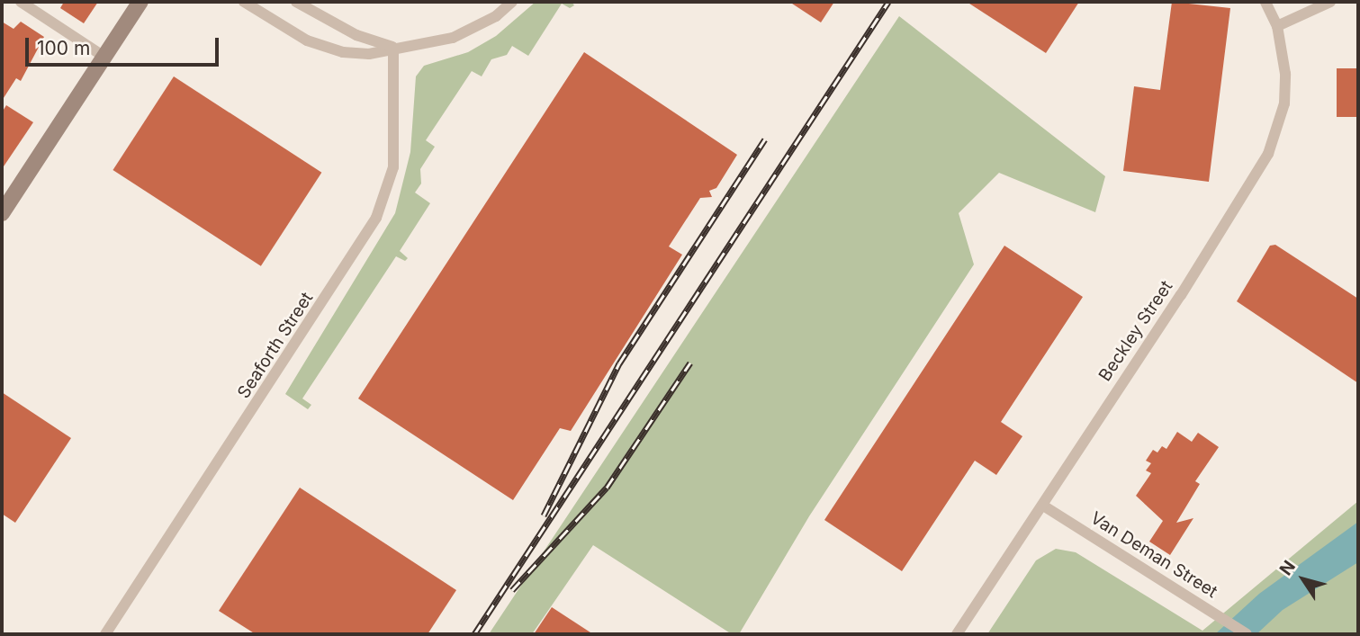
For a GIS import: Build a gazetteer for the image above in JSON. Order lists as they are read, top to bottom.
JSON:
{
  "streets": {
    "street": ["Beckley Street", "Seaforth Street", "Van Deman Street"]
  },
  "crossings": [
    ["Beckley Street", "Van Deman Street"]
  ],
  "scale_bar": "100 m",
  "north": "top left"
}
